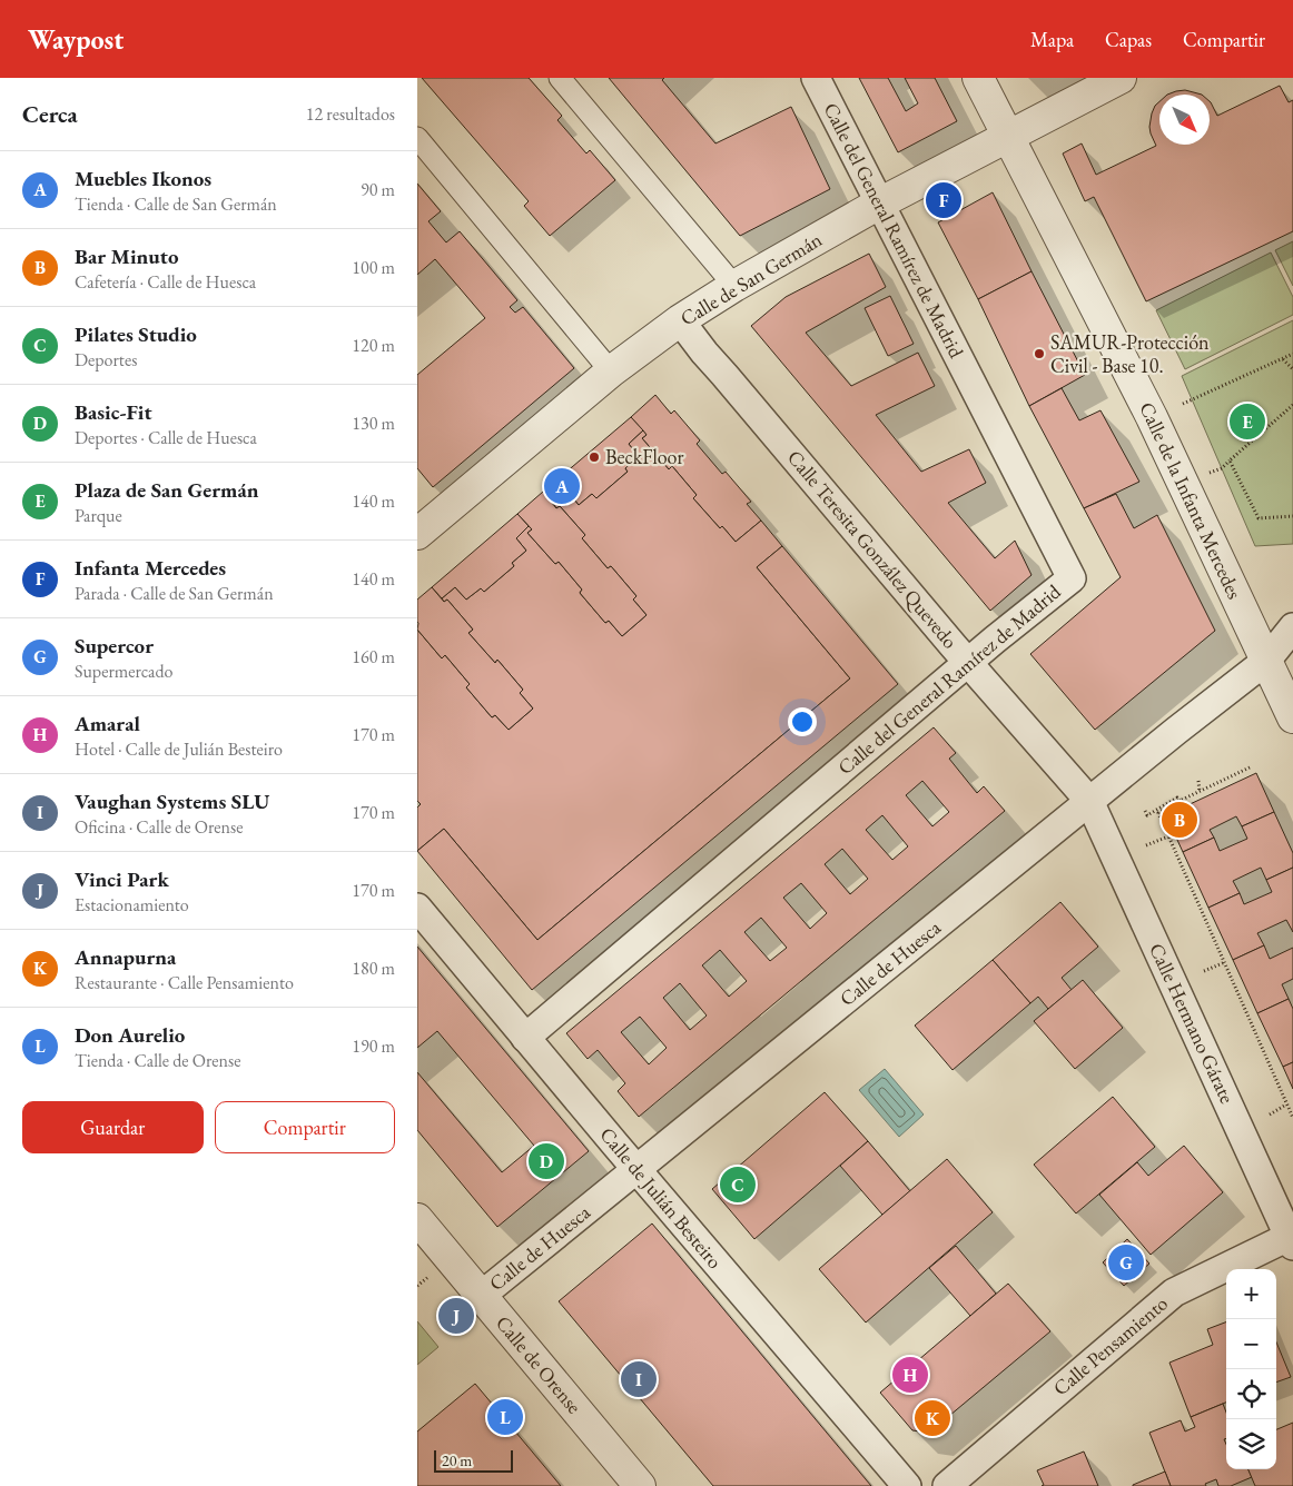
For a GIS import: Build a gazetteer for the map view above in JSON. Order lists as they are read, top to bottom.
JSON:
{
  "streets": {
    "street": [
      "Calle del General Ramírez de Madrid",
      "Calle de San Germán",
      "Calle de la Infanta Mercedes",
      "Calle Teresita González Quevedo",
      "Calle de Huesca",
      "Calle Hermano Gárate",
      "Calle de Julián Besteiro",
      "Calle Pensamiento",
      "Calle de Orense"
    ]
  },
  "crossings": [
    ["Calle del General Ramírez de Madrid", "Calle de San Germán"],
    ["Calle del General Ramírez de Madrid", "Calle Teresita González Quevedo"],
    ["Calle del General Ramírez de Madrid", "Calle de Julián Besteiro"],
    ["Calle de San Germán", "Calle de la Infanta Mercedes"],
    ["Calle de San Germán", "Calle Teresita González Quevedo"],
    ["Calle de la Infanta Mercedes", "Calle de Huesca"],
    ["Calle Teresita González Quevedo", "Calle de Huesca"],
    ["Calle Teresita González Quevedo", "Calle Hermano Gárate"],
    ["Calle de Huesca", "Calle Hermano Gárate"],
    ["Calle de Huesca", "Calle de Julián Besteiro"],
    ["Calle de Huesca", "Calle de Orense"],
    ["Calle Hermano Gárate", "Calle Pensamiento"]
  ],
  "places": ["SAMUR-Protección Civil - Base 10.", "BeckFloor"],
  "scale_bar": "20 m",
  "north": "bottom right",
  "page": {
    "header": "Waypost",
    "nav": ["Mapa", "Capas", "Compartir"],
    "heading": ["Cerca", "12 resultados"],
    "list": [
      {
        "mark": "A",
        "name": "Muebles Ikonos",
        "note": "Tienda · Calle de San Germán",
        "value": "90 m"
      },
      {
        "mark": "B",
        "name": "Bar Minuto",
        "note": "Cafetería · Calle de Huesca",
        "value": "100 m"
      },
      {
        "mark": "C",
        "name": "Pilates Studio",
        "note": "Deportes",
        "value": "120 m"
      },
      {
        "mark": "D",
        "name": "Basic-Fit",
        "note": "Deportes · Calle de Huesca",
        "value": "130 m"
      },
      {
        "mark": "E",
        "name": "Plaza de San Germán",
        "note": "Parque",
        "value": "140 m"
      },
      {
        "mark": "F",
        "name": "Infanta Mercedes",
        "note": "Parada · Calle de San Germán",
        "value": "140 m"
      },
      {
        "mark": "G",
        "name": "Supercor",
        "note": "Supermercado",
        "value": "160 m"
      },
      {
        "mark": "H",
        "name": "Amaral",
        "note": "Hotel · Calle de Julián Besteiro",
        "value": "170 m"
      },
      {
        "mark": "I",
        "name": "Vaughan Systems SLU",
        "note": "Oficina · Calle de Orense",
        "value": "170 m"
      },
      {
        "mark": "J",
        "name": "Vinci Park",
        "note": "Estacionamiento",
        "value": "170 m"
      },
      {
        "mark": "K",
        "name": "Annapurna",
        "note": "Restaurante · Calle Pensamiento",
        "value": "180 m"
      },
      {
        "mark": "L",
        "name": "Don Aurelio",
        "note": "Tienda · Calle de Orense",
        "value": "190 m"
      }
    ],
    "pins": [
      "F",
      "E",
      "A",
      "B",
      "D",
      "C",
      "G",
      "J",
      "H",
      "I",
      "L",
      "K"
    ],
    "buttons": ["Guardar", "Compartir"],
    "map_buttons": ["+", "−"],
    "scale": "20 m"
  }
}
